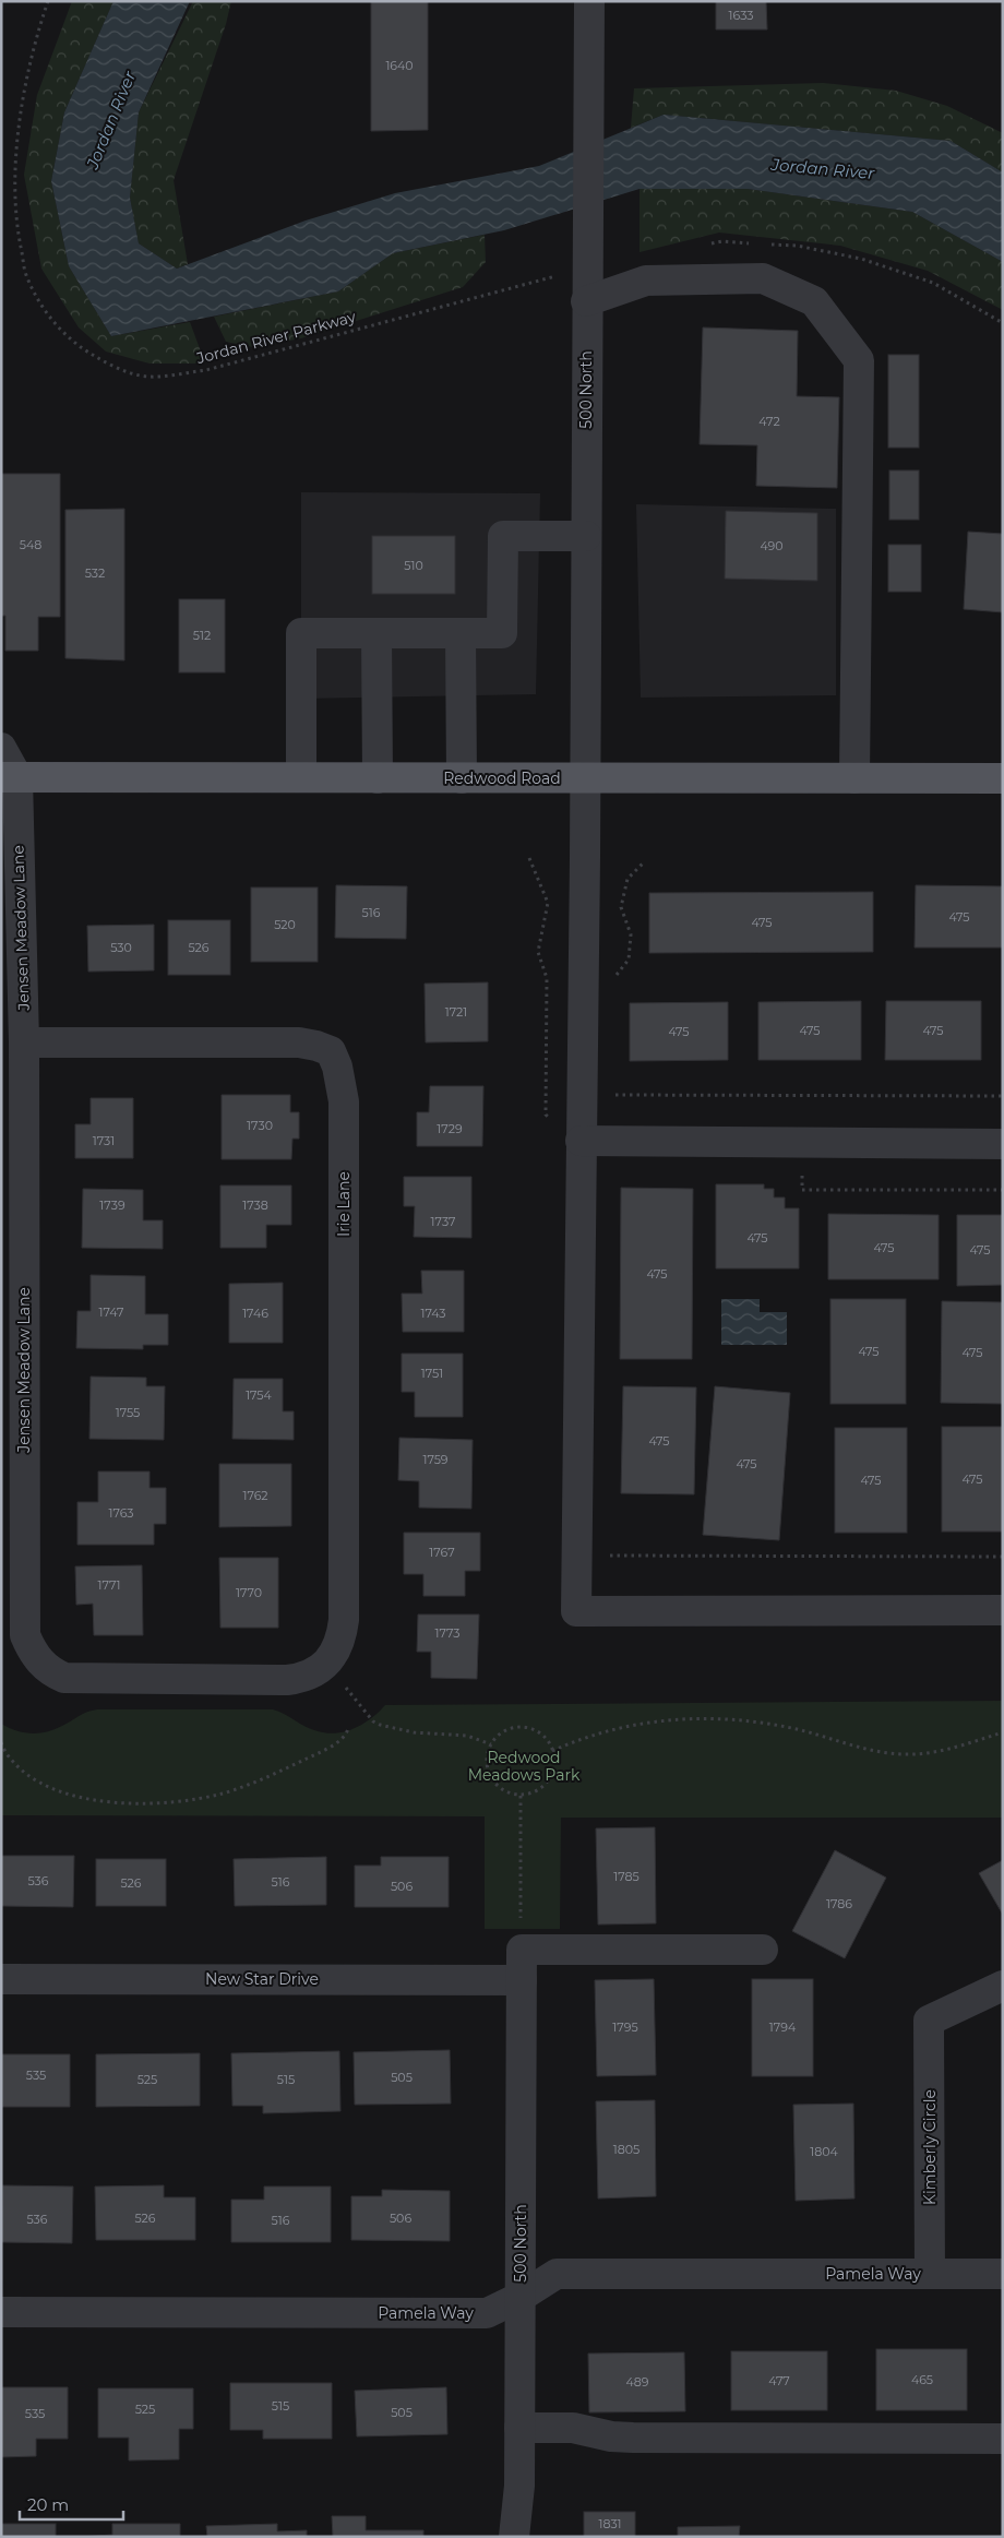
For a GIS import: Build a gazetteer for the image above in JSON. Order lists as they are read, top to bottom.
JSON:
{
  "streets": {
    "main road": ["Redwood Road"],
    "street": [
      "500 North",
      "Jensen Meadow Lane",
      "Irie Lane",
      "New Star Drive",
      "Kimberly Circle",
      "Pamela Way"
    ],
    "path": ["Jordan River Parkway"]
  },
  "crossings": [
    ["500 North", "Redwood Road"],
    ["500 North", "New Star Drive"],
    ["500 North", "Pamela Way"],
    ["Redwood Road", "Jensen Meadow Lane"],
    ["Jensen Meadow Lane", "Irie Lane"],
    ["Kimberly Circle", "Pamela Way"]
  ],
  "water": ["Jordan River"],
  "parks": ["Redwood Meadows Park"],
  "house_numbers": [
    "1633",
    "1640",
    "472",
    "548",
    "490",
    "510",
    "532",
    "512",
    "516",
    "475",
    "475",
    "520",
    "530",
    "526",
    "1721",
    "475",
    "475",
    "475",
    "1730",
    "1729",
    "1731",
    "1739",
    "1738",
    "1737",
    "475",
    "475",
    "475",
    "475",
    "1747",
    "1746",
    "1743",
    "475",
    "475",
    "1751",
    "1754",
    "1755",
    "475",
    "1759",
    "475",
    "475",
    "475",
    "1762",
    "1763",
    "1767",
    "1771",
    "1770",
    "1773",
    "1785",
    "536",
    "516",
    "526",
    "506",
    "1786",
    "1795",
    "1794",
    "535",
    "505",
    "525",
    "515",
    "1805",
    "1804",
    "526",
    "506",
    "536",
    "516",
    "465",
    "477",
    "489",
    "515",
    "525",
    "505",
    "535",
    "1831"
  ],
  "scale_bar": "20 m"
}
